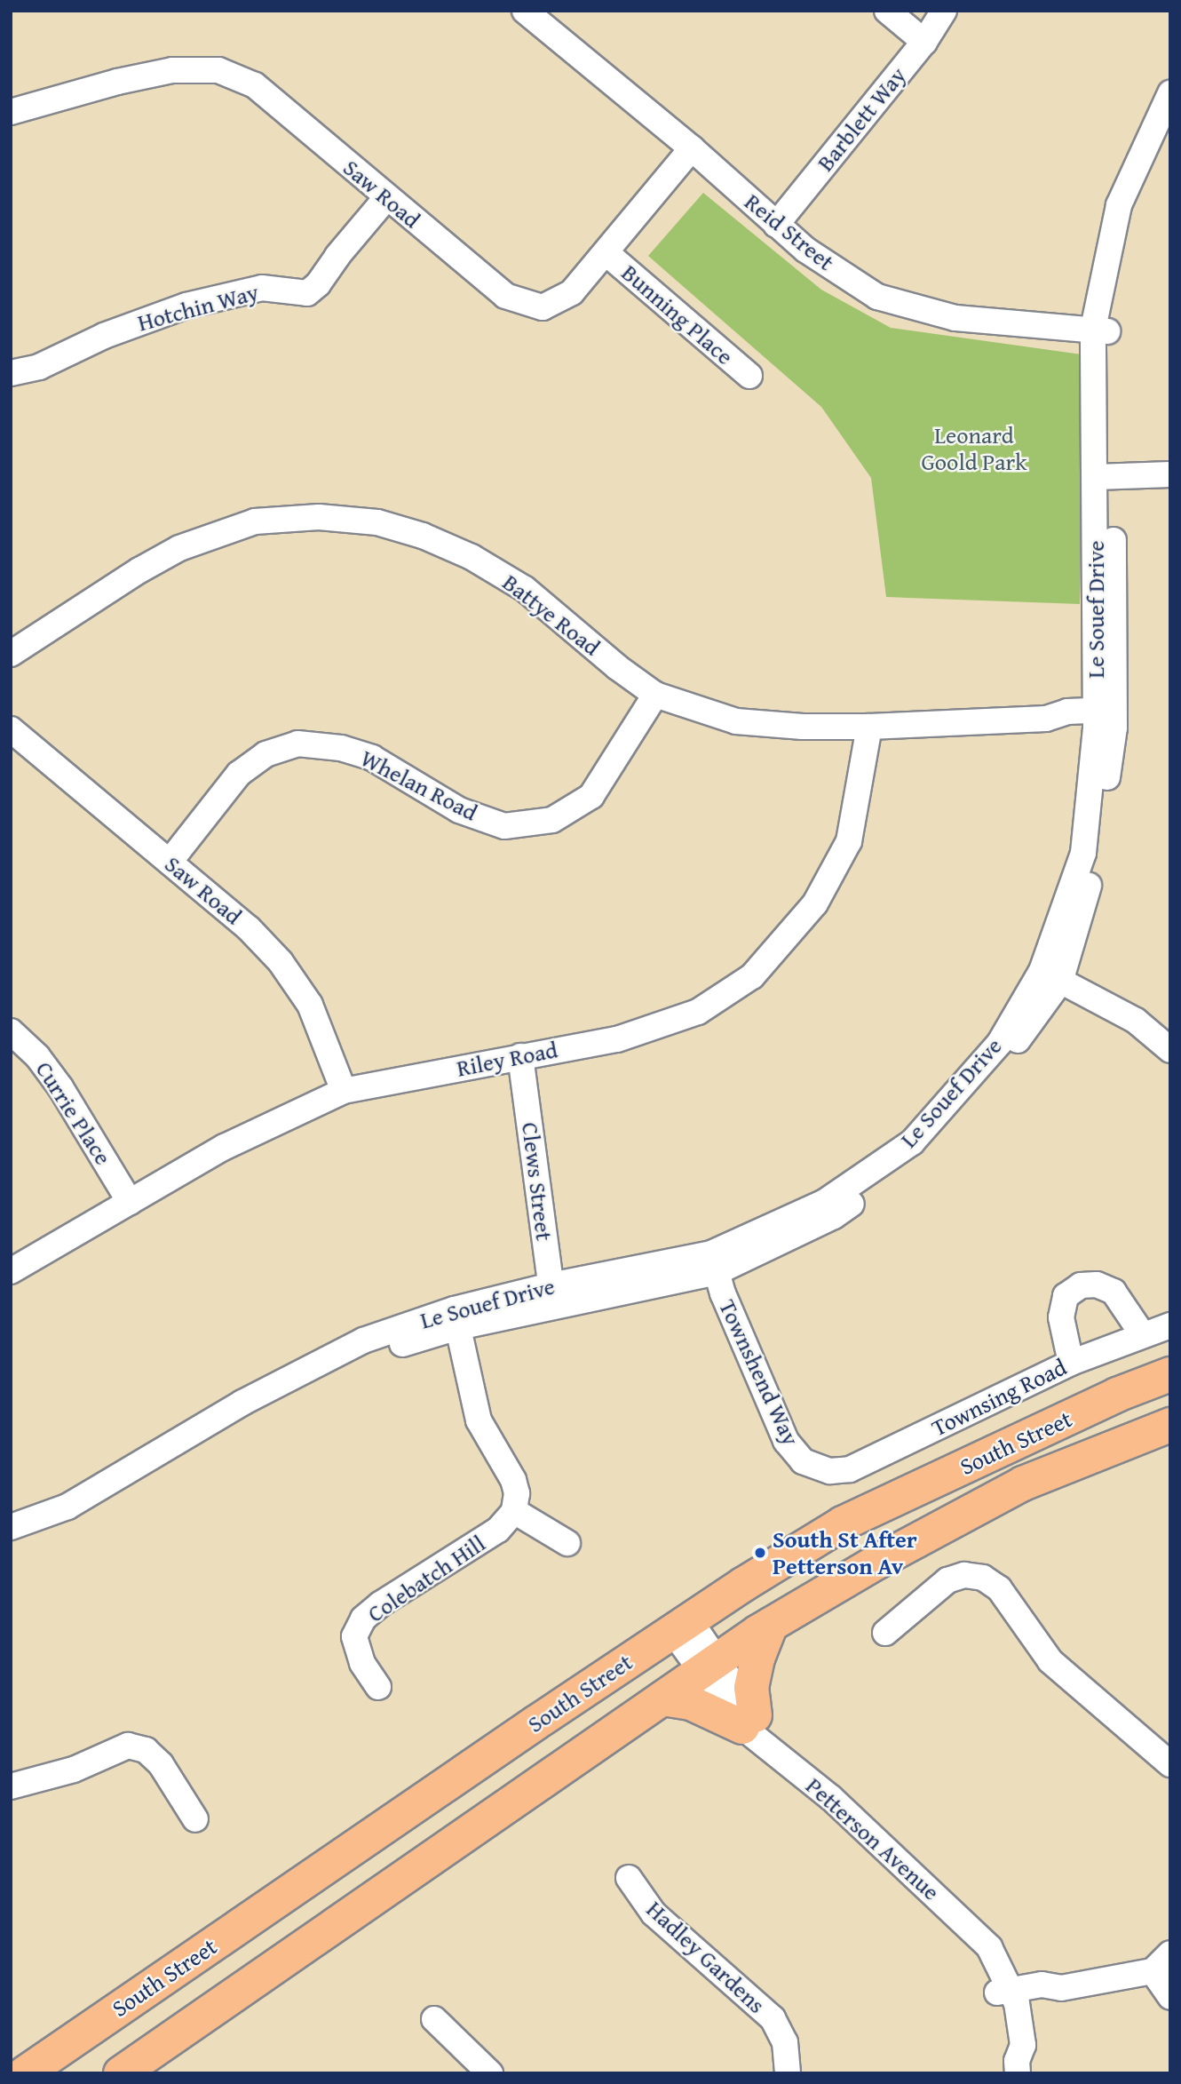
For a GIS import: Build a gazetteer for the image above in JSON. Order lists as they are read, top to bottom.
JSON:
{
  "streets": {
    "highway": ["South Street"],
    "street": [
      "Barblett Way",
      "Saw Road",
      "Reid Street",
      "Hotchin Way",
      "Bunning Place",
      "Le Souef Drive",
      "Battye Road",
      "Whelan Road",
      "Riley Road",
      "Currie Place",
      "Clews Street",
      "Townshend Way",
      "Townsing Road",
      "Colebatch Hill",
      "Petterson Avenue",
      "Hadley Gardens"
    ]
  },
  "crossings": [
    ["Barblett Way", "Reid Street"],
    ["Saw Road", "Reid Street"],
    ["Saw Road", "Hotchin Way"],
    ["Saw Road", "Bunning Place"],
    ["Saw Road", "Whelan Road"],
    ["Saw Road", "Riley Road"],
    ["Reid Street", "Le Souef Drive"],
    ["Le Souef Drive", "Battye Road"],
    ["Le Souef Drive", "Clews Street"],
    ["Le Souef Drive", "Townshend Way"],
    ["Battye Road", "Whelan Road"],
    ["Battye Road", "Riley Road"],
    ["Riley Road", "Currie Place"],
    ["Riley Road", "Clews Street"],
    ["Townshend Way", "Townsing Road"],
    ["South Street", "Petterson Avenue"]
  ],
  "parks": ["Leonard Goold Park"],
  "places": ["South St After Petterson Av"]
}
